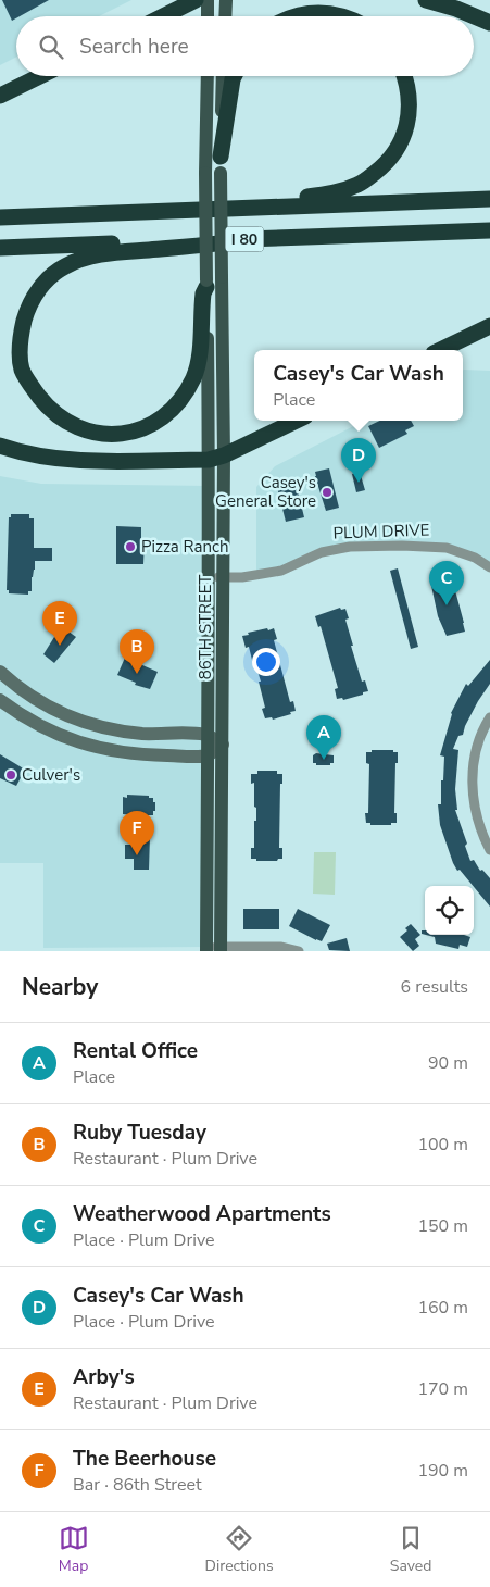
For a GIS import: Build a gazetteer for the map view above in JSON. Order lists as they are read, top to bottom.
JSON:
{
  "streets": {
    "highway": ["I 80"],
    "main road": ["86TH STREET"],
    "street": ["PLUM DRIVE"]
  },
  "crossings": [
    ["PLUM DRIVE", "86TH STREET"]
  ],
  "places": ["Casey's General Store", "Pizza Ranch", "Culver's"],
  "page": {
    "search": "Search here",
    "popup": ["Casey's Car Wash", "Place"],
    "pins": [
      "D",
      "C",
      "E",
      "B",
      "A",
      "F"
    ],
    "heading": ["Nearby", "6 results"],
    "list": [
      {
        "mark": "A",
        "name": "Rental Office",
        "note": "Place",
        "value": "90 m"
      },
      {
        "mark": "B",
        "name": "Ruby Tuesday",
        "note": "Restaurant · Plum Drive",
        "value": "100 m"
      },
      {
        "mark": "C",
        "name": "Weatherwood Apartments",
        "note": "Place · Plum Drive",
        "value": "150 m"
      },
      {
        "mark": "D",
        "name": "Casey's Car Wash",
        "note": "Place · Plum Drive",
        "value": "160 m"
      },
      {
        "mark": "E",
        "name": "Arby's",
        "note": "Restaurant · Plum Drive",
        "value": "170 m"
      },
      {
        "mark": "F",
        "name": "The Beerhouse",
        "note": "Bar · 86th Street",
        "value": "190 m"
      }
    ],
    "nav": ["Map", "Directions", "Saved"]
  }
}
